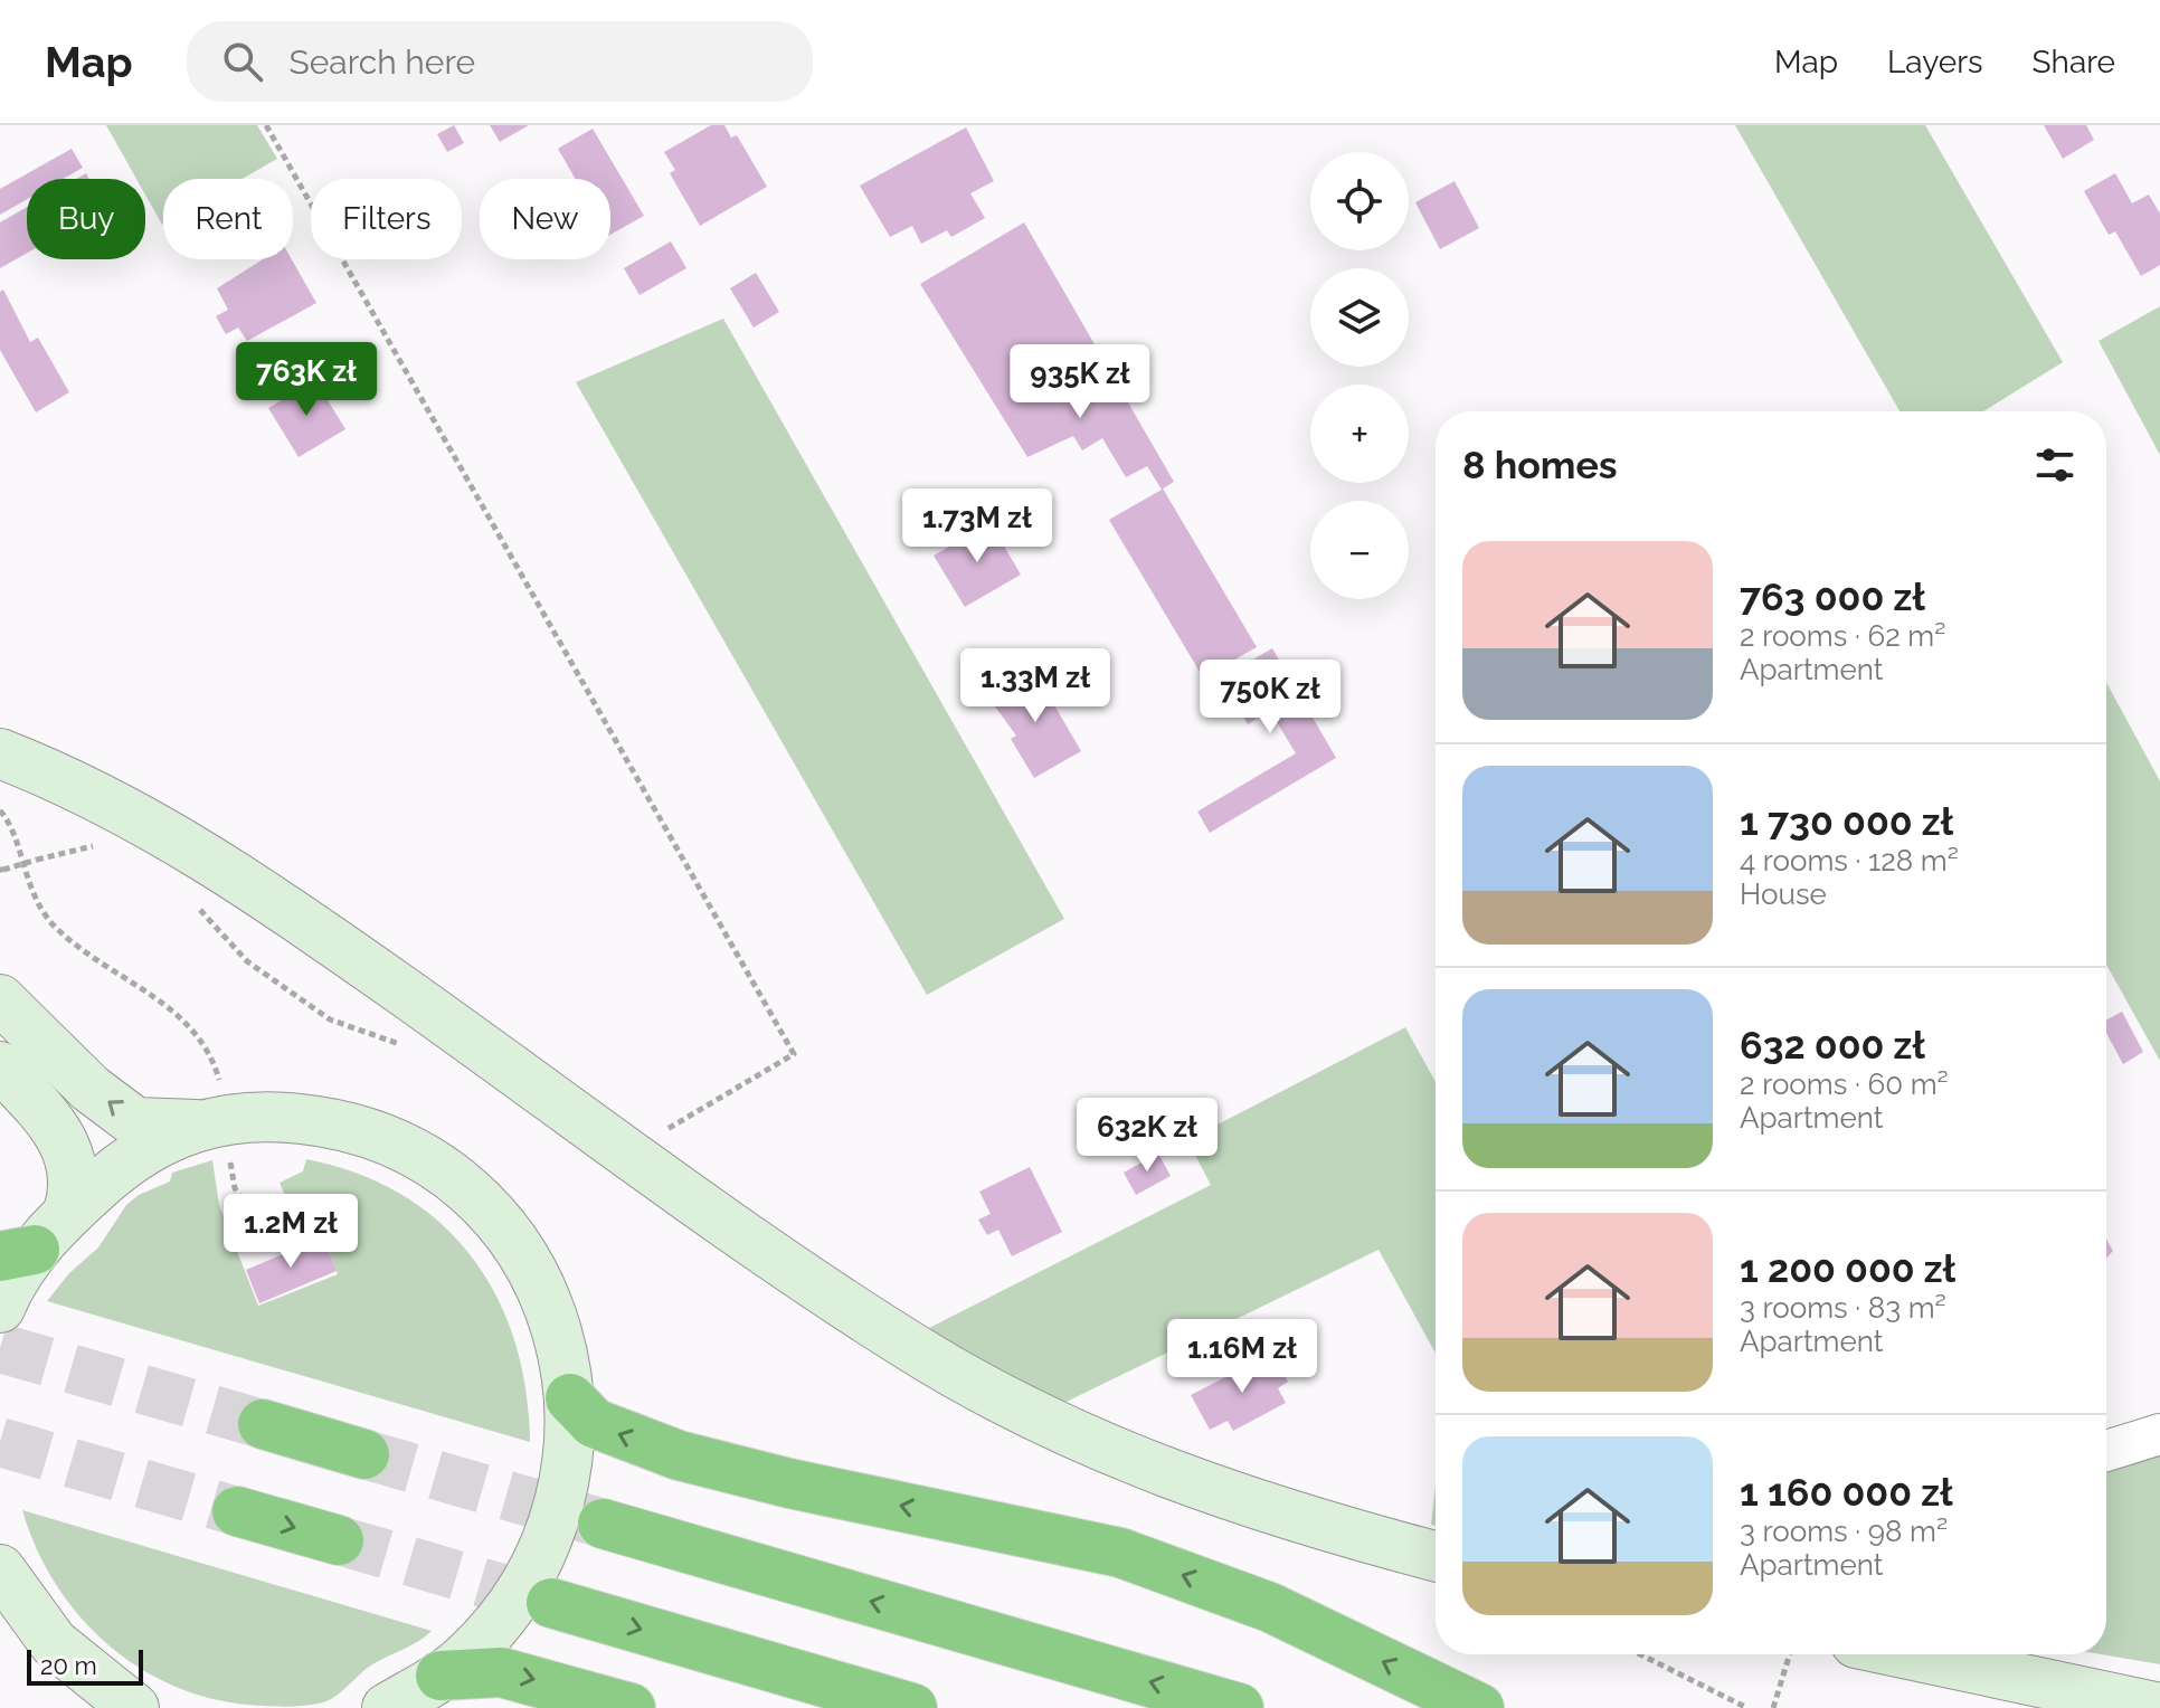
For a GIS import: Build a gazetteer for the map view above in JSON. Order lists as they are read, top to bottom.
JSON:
{
  "scale_bar": "20 m",
  "page": {
    "header": "Map",
    "search": "Search here",
    "nav": ["Map", "Layers", "Share"],
    "map_buttons": ["+", "−"],
    "chip": [
      "Buy",
      "Rent",
      "Filters",
      "New"
    ],
    "price": [
      "763K zł",
      "935K zł",
      "1.73M zł",
      "1.33M zł",
      "750K zł",
      "632K zł",
      "1.2M zł",
      "1.16M zł"
    ],
    "heading": "8 homes",
    "list": [
      {
        "name": "763 000 zł",
        "note": "2 rooms · 62 m² · Apartment"
      },
      {
        "name": "1 730 000 zł",
        "note": "4 rooms · 128 m² · House"
      },
      {
        "name": "632 000 zł",
        "note": "2 rooms · 60 m² · Apartment"
      },
      {
        "name": "1 200 000 zł",
        "note": "3 rooms · 83 m² · Apartment"
      },
      {
        "name": "1 160 000 zł",
        "note": "3 rooms · 98 m² · Apartment"
      }
    ],
    "scale": "20 m"
  }
}
